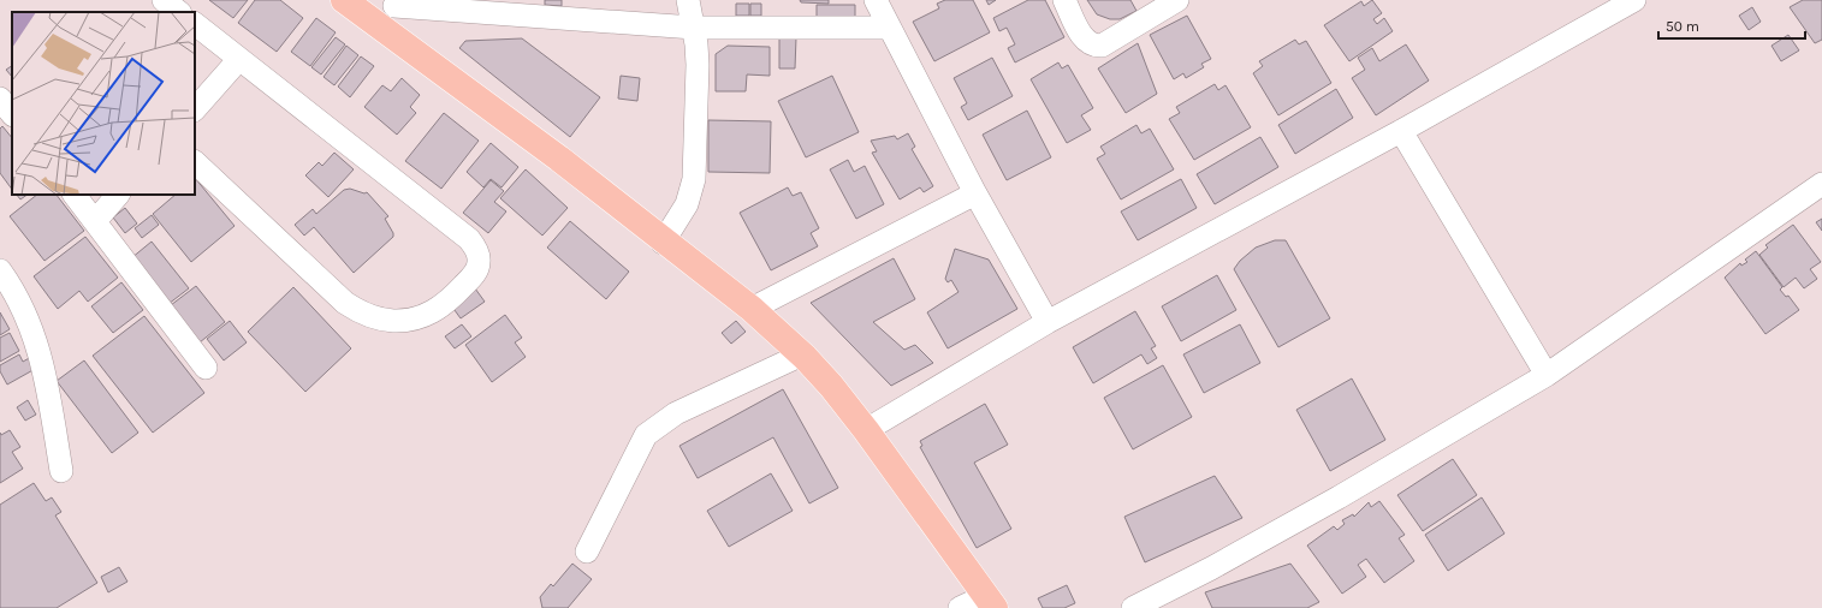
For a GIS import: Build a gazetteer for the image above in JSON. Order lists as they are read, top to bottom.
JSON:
{
  "scale_bar": "50 m"
}
